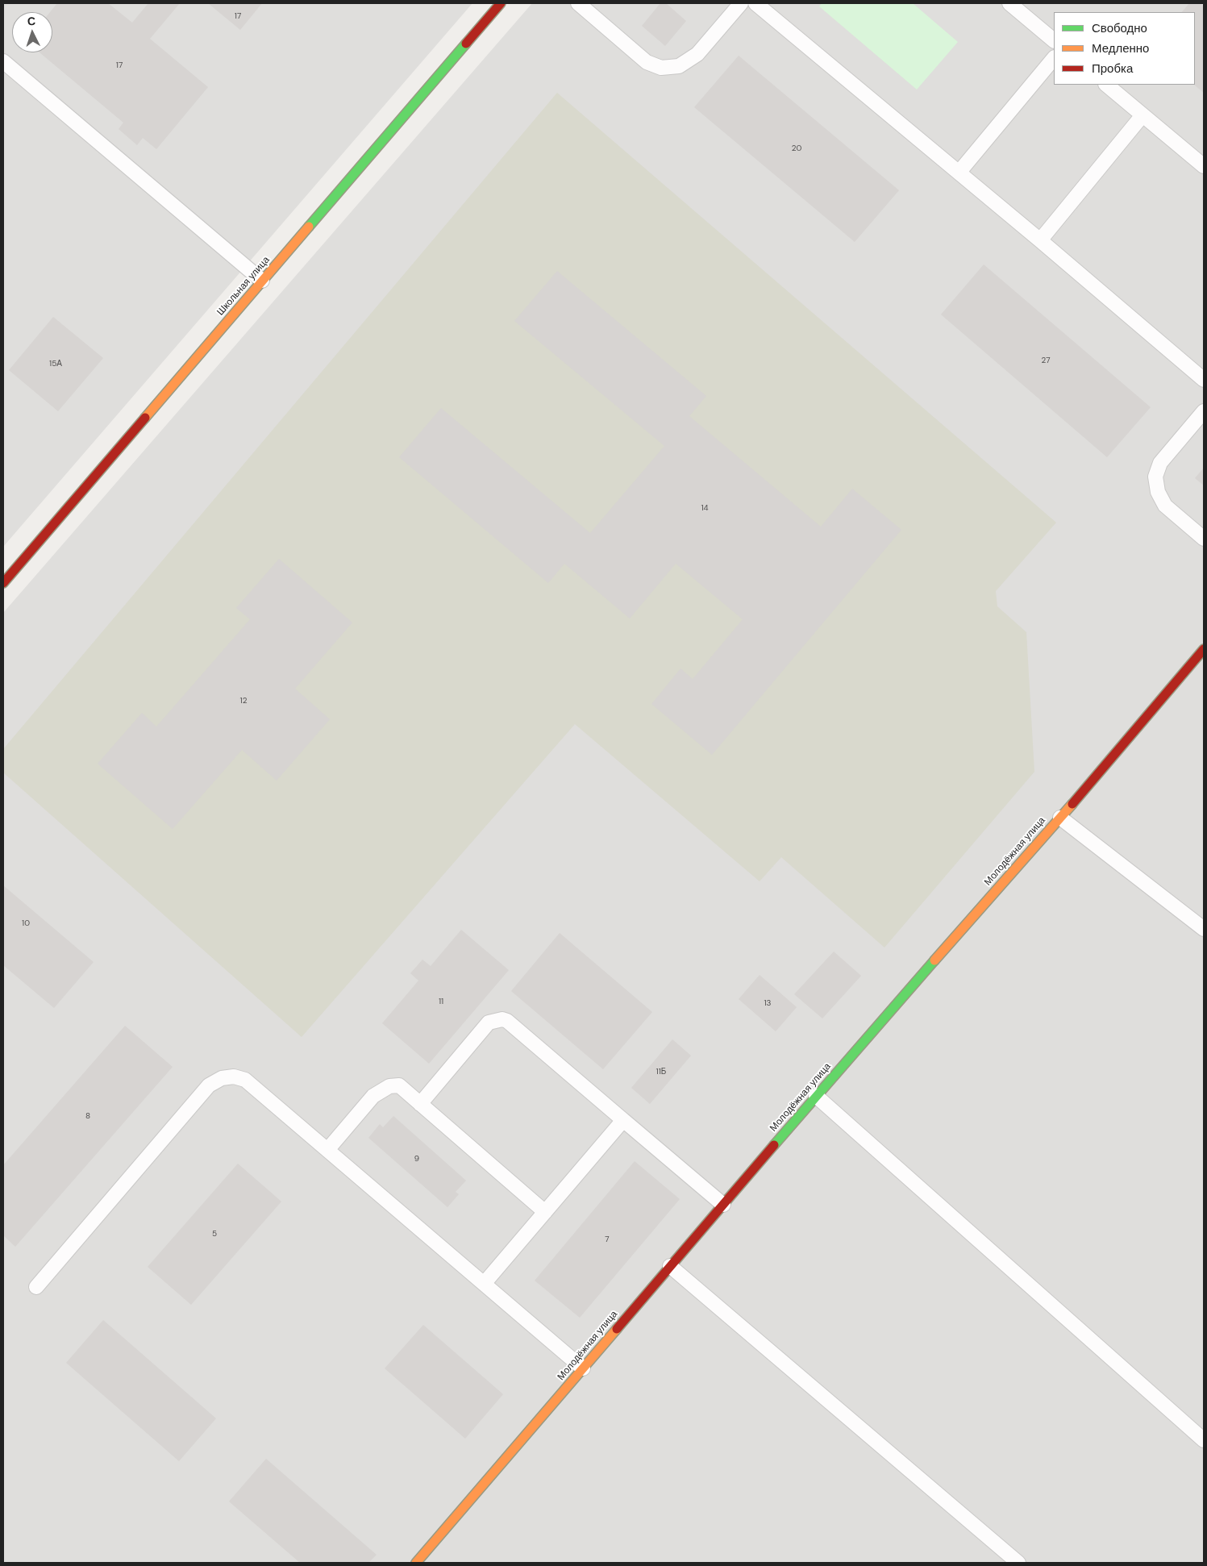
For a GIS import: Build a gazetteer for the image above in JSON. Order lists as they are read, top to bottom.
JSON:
{
  "streets": {
    "street": ["Школьная улица", "Молодёжная улица"]
  },
  "house_numbers": [
    "17",
    "17",
    "20",
    "27",
    "15А",
    "14",
    "12",
    "10",
    "11",
    "13",
    "11Б",
    "8",
    "9",
    "5",
    "7"
  ],
  "legend": ["Свободно", "Медленно", "Пробка"],
  "north": "top"
}
